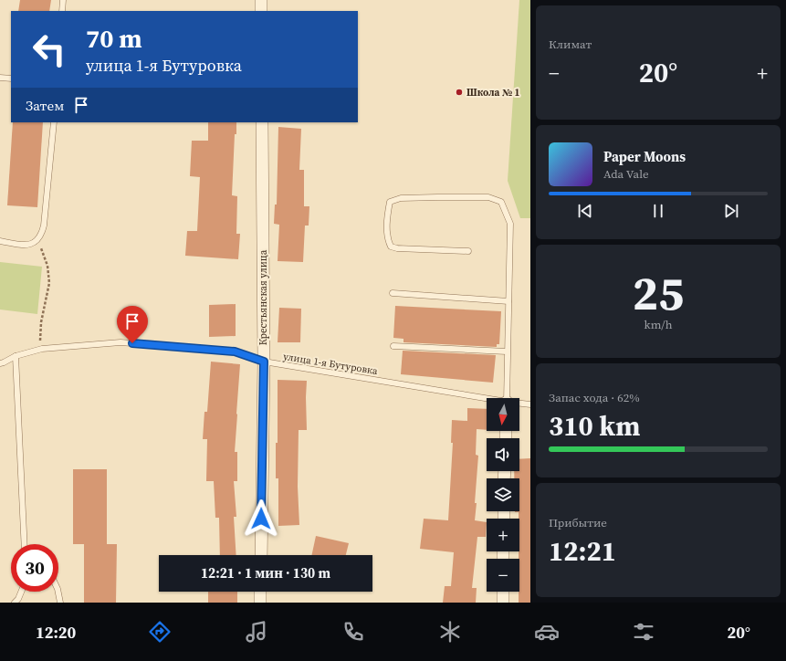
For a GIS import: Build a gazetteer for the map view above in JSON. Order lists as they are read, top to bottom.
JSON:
{
  "streets": {
    "street": ["Крестьянская улица"],
    "lane": ["улица 1-я Бутуровка"]
  },
  "crossings": [
    ["Крестьянская улица", "улица 1-я Бутуровка"]
  ],
  "places": ["Школа № 1"],
  "north": "bottom",
  "page": {
    "tile": [
      "Климат",
      ["25", "km/h"],
      ["Запас хода · 62%", "310 km"],
      ["Прибытие", "12:21"]
    ],
    "turn": ["70 m", "улица 1-я Бутуровка"],
    "heat": ["−", "20°", "+"],
    "then": "Затем",
    "song": ["Paper Moons", "Ada Vale"],
    "map_buttons": ["+", "−"],
    "limit": "30",
    "trip": "12:21 · 1 мин · 130 m",
    "tabs": ["12:20", "20°"]
  }
}
